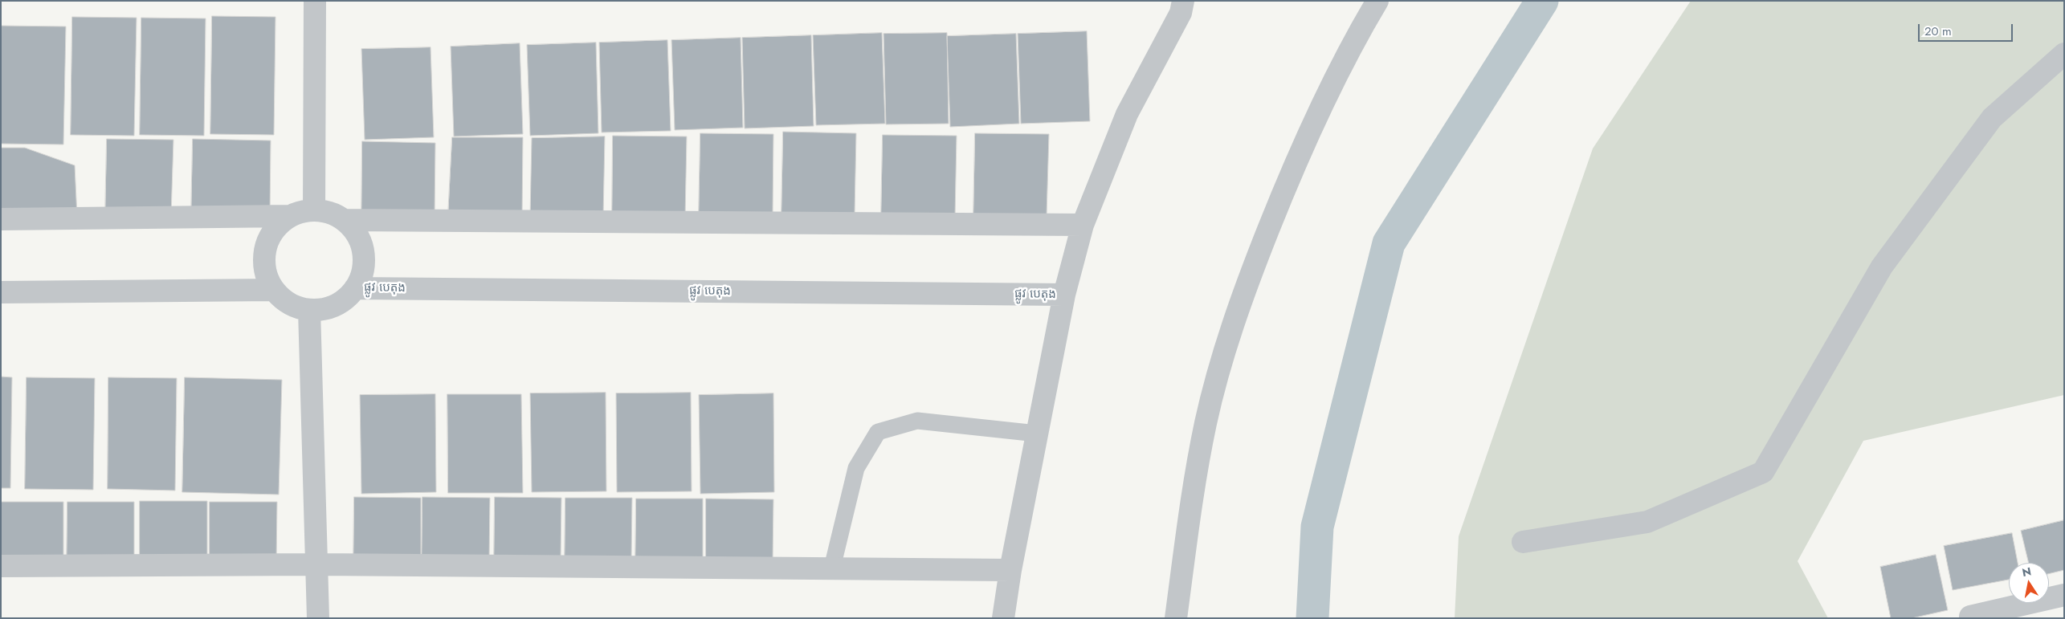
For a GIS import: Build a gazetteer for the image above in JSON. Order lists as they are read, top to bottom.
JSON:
{
  "streets": {
    "street": ["ផ្លូវ បេតុង"]
  },
  "scale_bar": "20 m",
  "north": "top"
}
